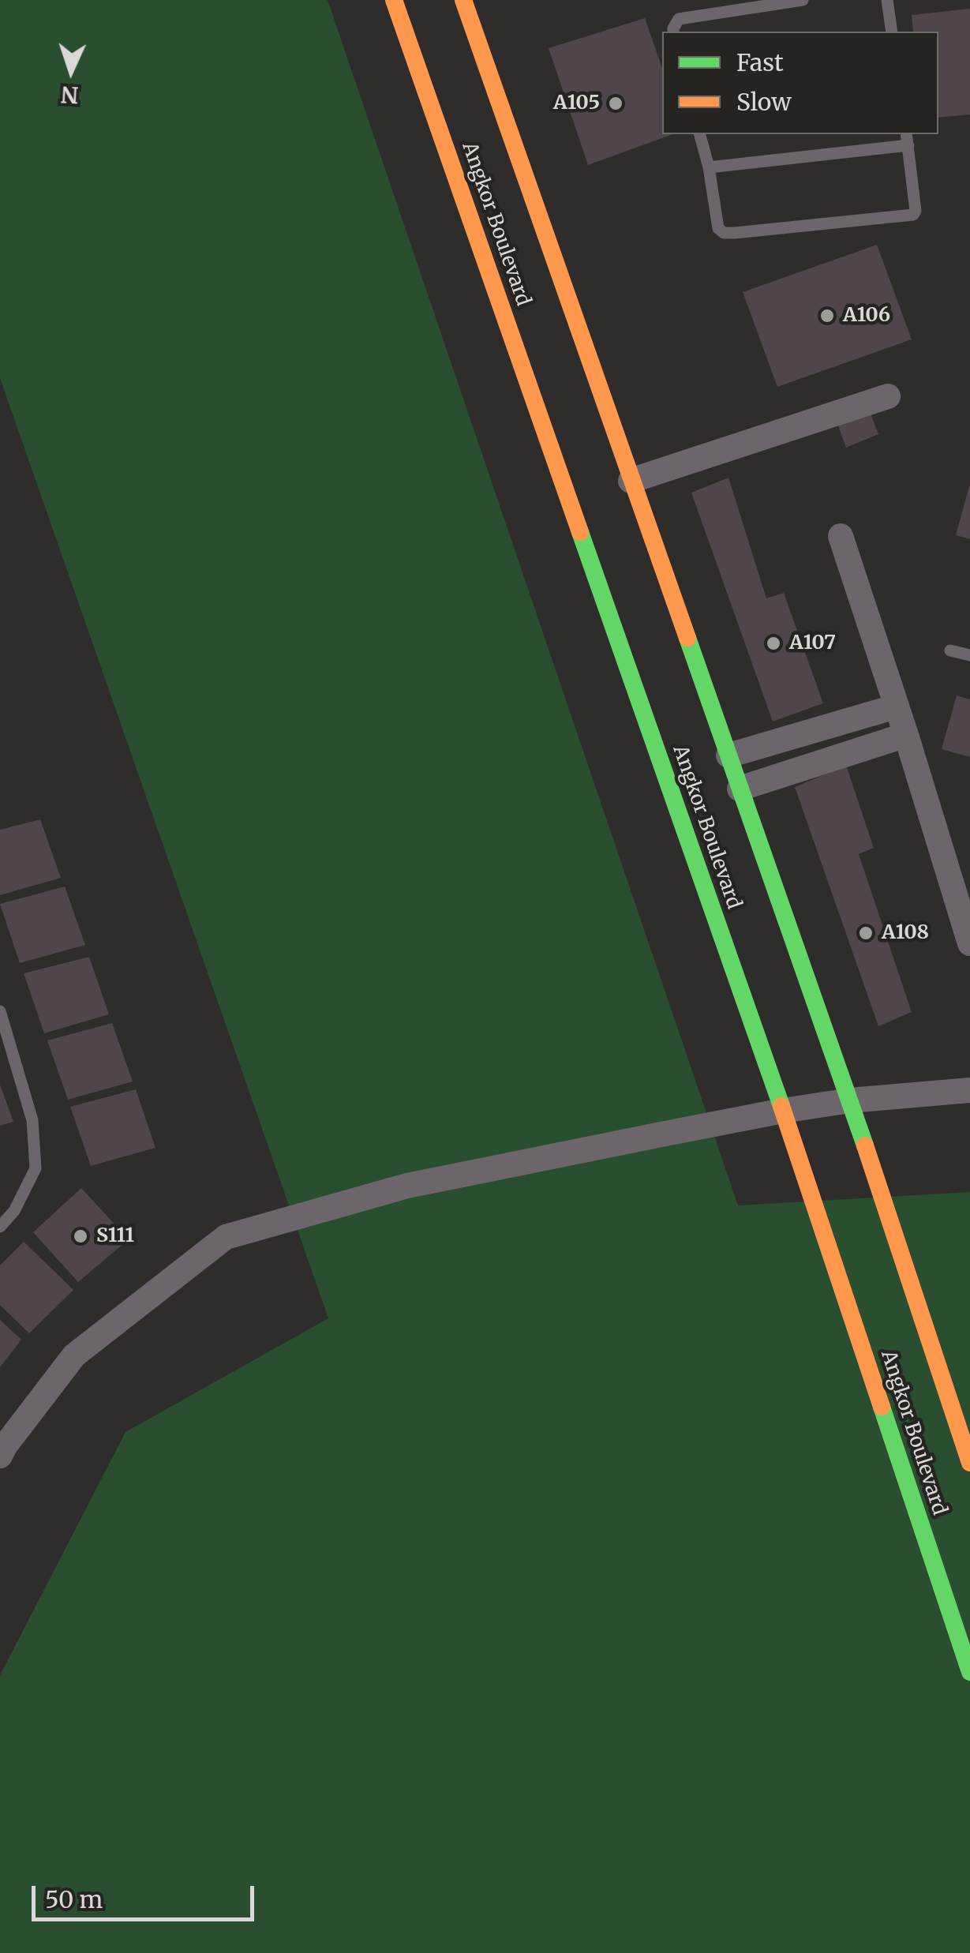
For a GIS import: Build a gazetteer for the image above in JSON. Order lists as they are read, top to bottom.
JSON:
{
  "streets": {
    "main road": ["Angkor Boulevard"]
  },
  "places": [
    "A105",
    "A106",
    "A107",
    "A108",
    "S111"
  ],
  "legend": ["Fast", "Slow"],
  "scale_bar": "50 m",
  "north": "bottom"
}
